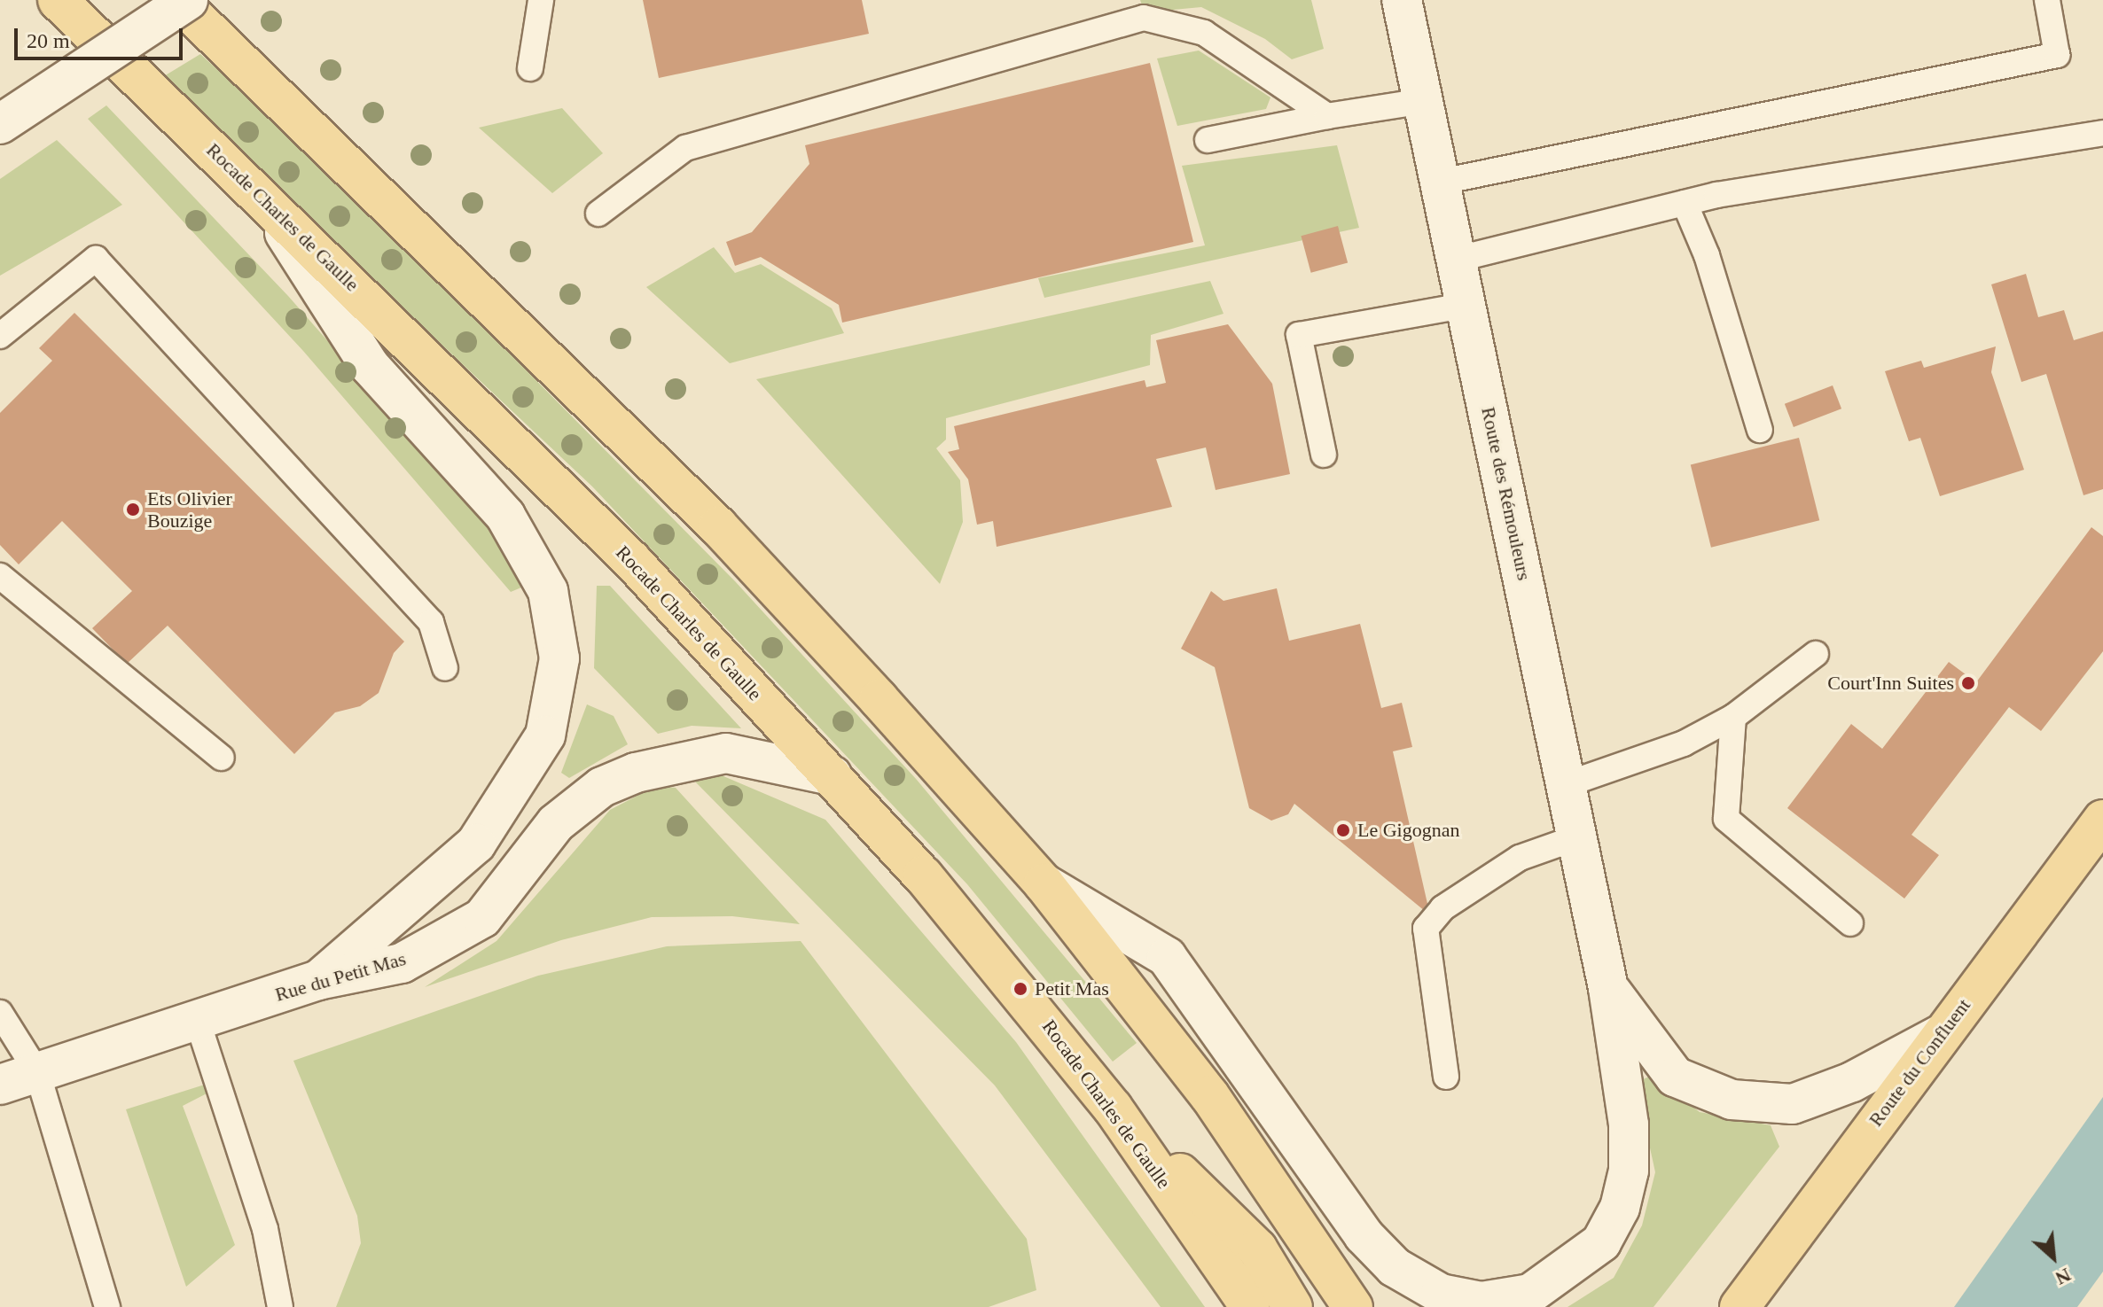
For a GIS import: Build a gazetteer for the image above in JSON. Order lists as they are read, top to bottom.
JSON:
{
  "streets": {
    "main road": ["Rocade Charles de Gaulle", "Route du Confluent"],
    "street": ["Route des Rémouleurs", "Rue du Petit Mas"]
  },
  "crossings": [
    ["Rocade Charles de Gaulle", "Rue du Petit Mas"]
  ],
  "places": [
    "Ets Olivier Bouzige",
    "Court'Inn Suites",
    "Le Gigognan",
    "Petit Mas"
  ],
  "scale_bar": "20 m",
  "north": "bottom right"
}
